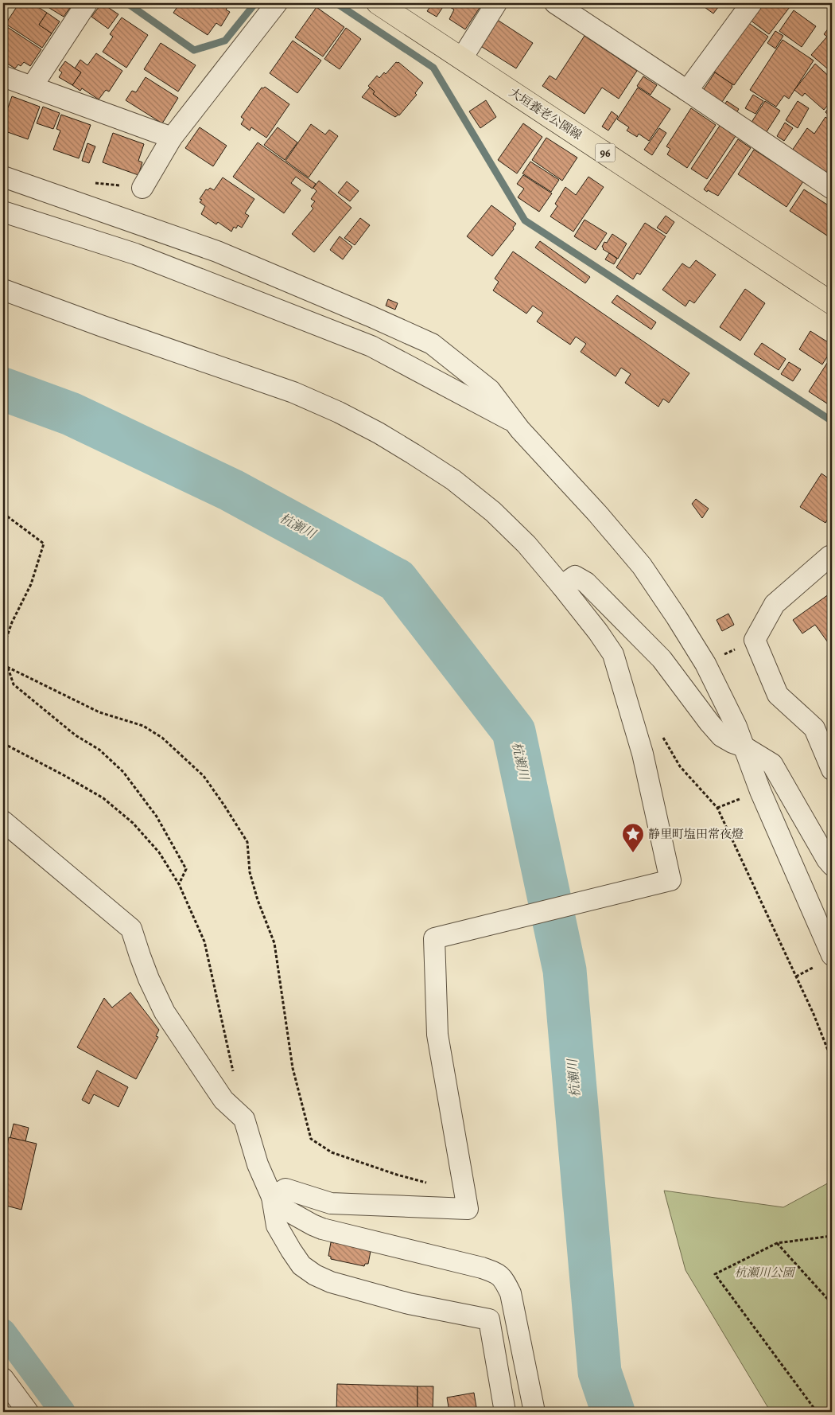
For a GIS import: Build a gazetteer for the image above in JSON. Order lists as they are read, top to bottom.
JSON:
{
  "streets": {
    "main road": ["大垣養老公園線", "96"]
  },
  "water": ["杭瀬川"],
  "parks": ["杭瀬川公園"],
  "places": {
    "place": ["静里町塩田常夜燈"]
  }
}
